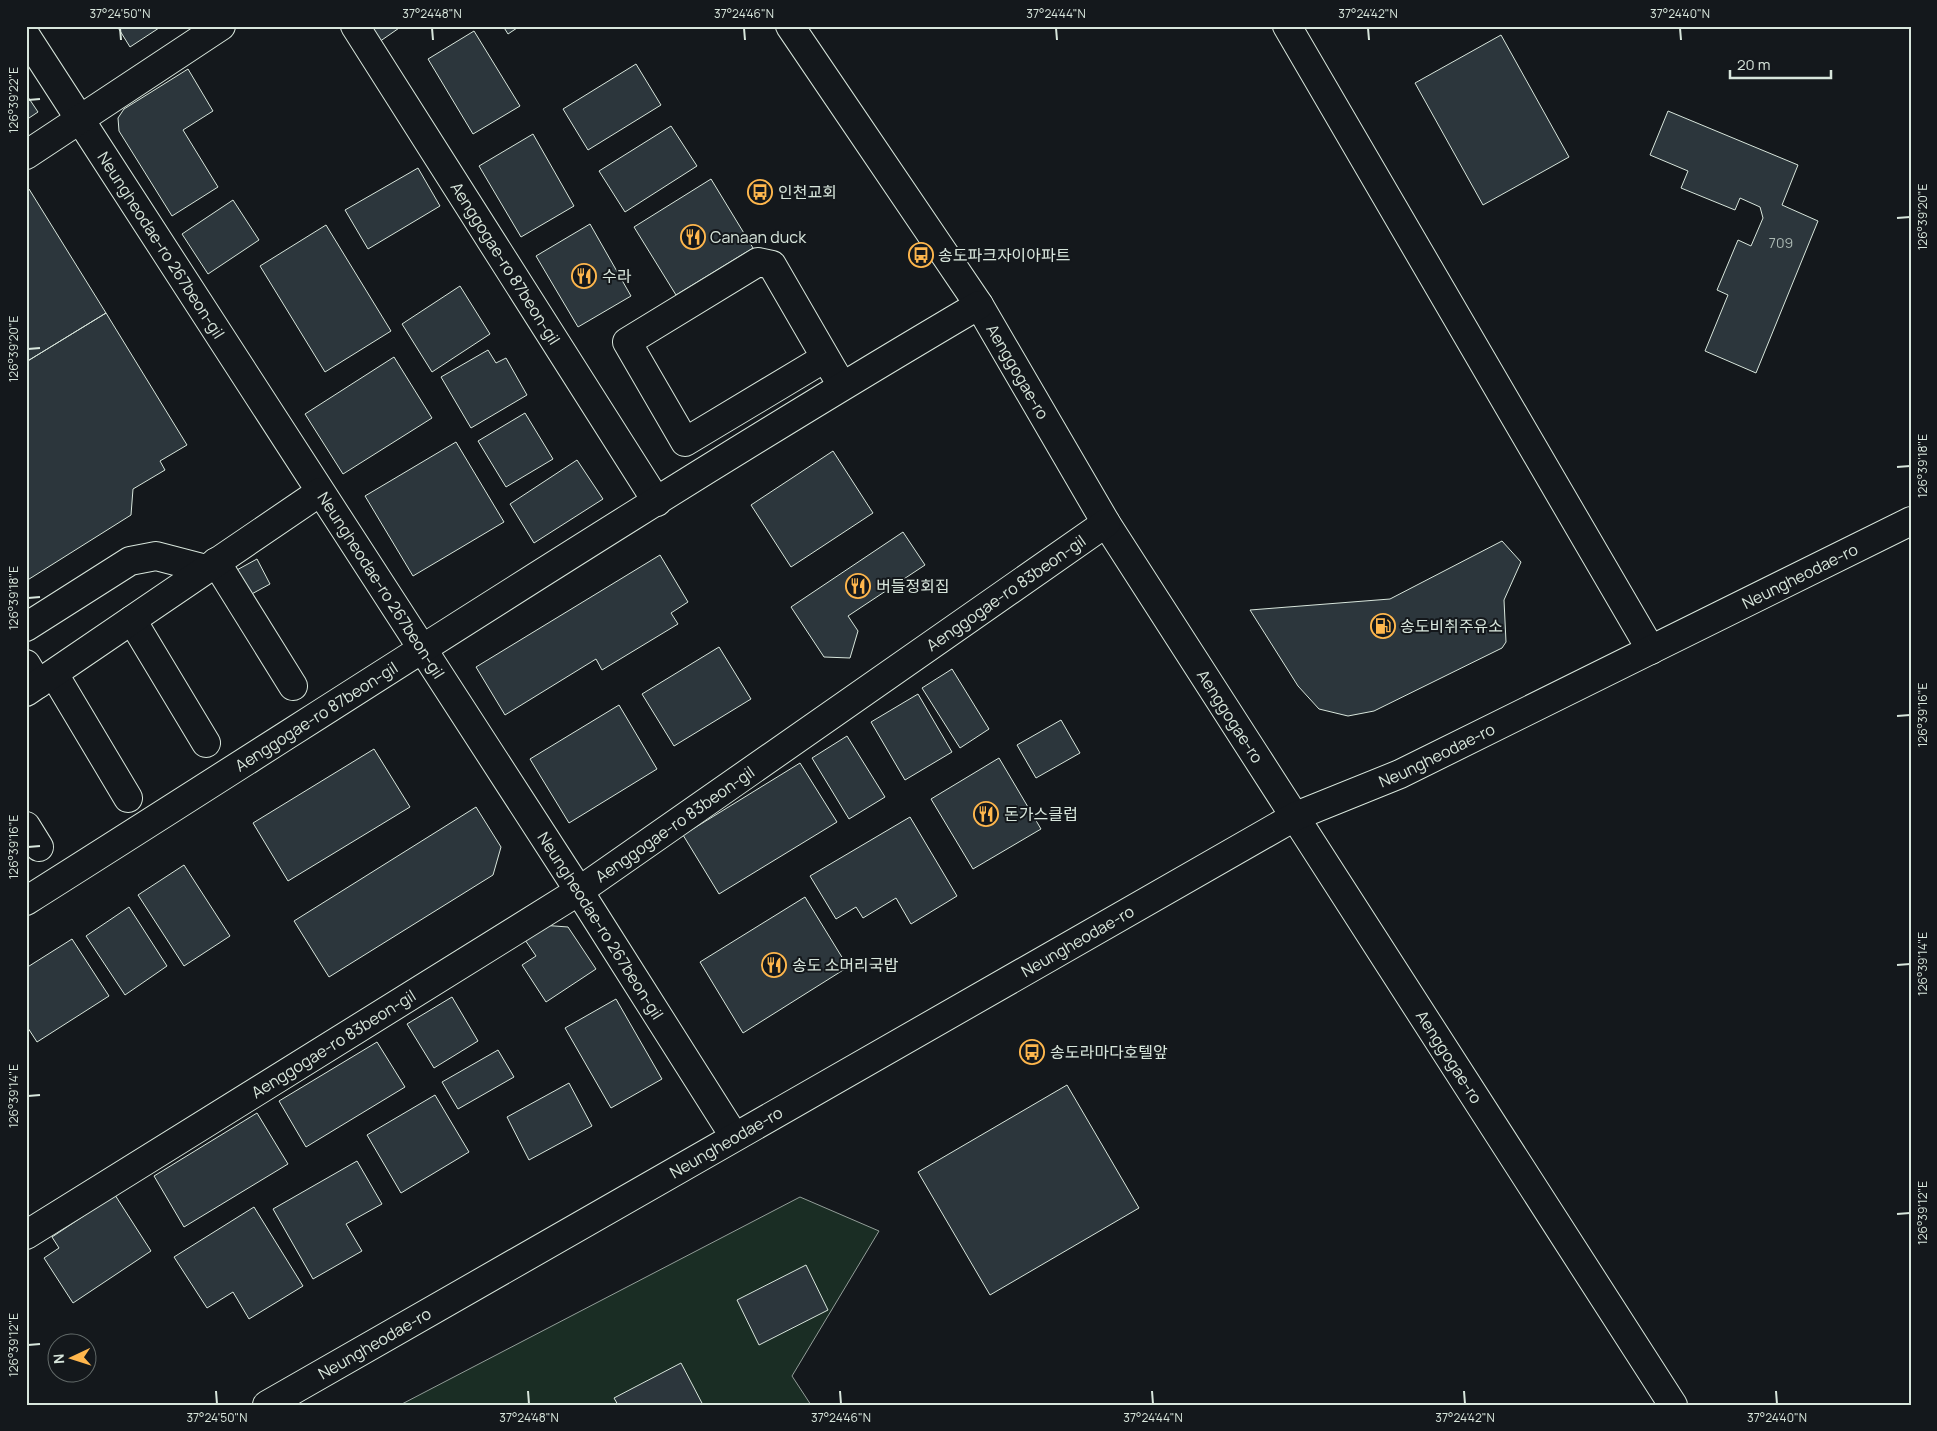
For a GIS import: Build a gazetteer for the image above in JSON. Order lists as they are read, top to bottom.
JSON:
{
  "streets": {
    "street": [
      "Neungheodae-ro 267beon-gil",
      "Aenggogae-ro 87beon-gil",
      "Aenggogae-ro",
      "Neungheodae-ro",
      "Aenggogae-ro 83beon-gil"
    ]
  },
  "crossings": [
    ["Neungheodae-ro 267beon-gil", "Aenggogae-ro 87beon-gil"],
    ["Neungheodae-ro 267beon-gil", "Neungheodae-ro"],
    ["Neungheodae-ro 267beon-gil", "Aenggogae-ro 83beon-gil"],
    ["Aenggogae-ro 87beon-gil", "Aenggogae-ro"],
    ["Aenggogae-ro", "Neungheodae-ro"],
    ["Aenggogae-ro", "Aenggogae-ro 83beon-gil"]
  ],
  "places": {
    "bus stop": ["인천교회", "송도파크자이아파트", "송도라마다호텔앞"],
    "restaurant": [
      "Canaan duck",
      "수라",
      "버들정회집",
      "돈가스클럽",
      "송도 소머리국밥"
    ],
    "fuel station": ["송도비취주유소"]
  },
  "house_numbers": ["709"],
  "scale_bar": "20 m",
  "north": "left",
  "coordinates": [
    "37°24'50\"N",
    "37°24'48\"N",
    "37°24'46\"N",
    "37°24'44\"N",
    "37°24'42\"N",
    "37°24'40\"N",
    "126°39'22\"E",
    "126°39'20\"E",
    "126°39'18\"E",
    "126°39'16\"E",
    "126°39'14\"E",
    "126°39'12\"E"
  ]
}
